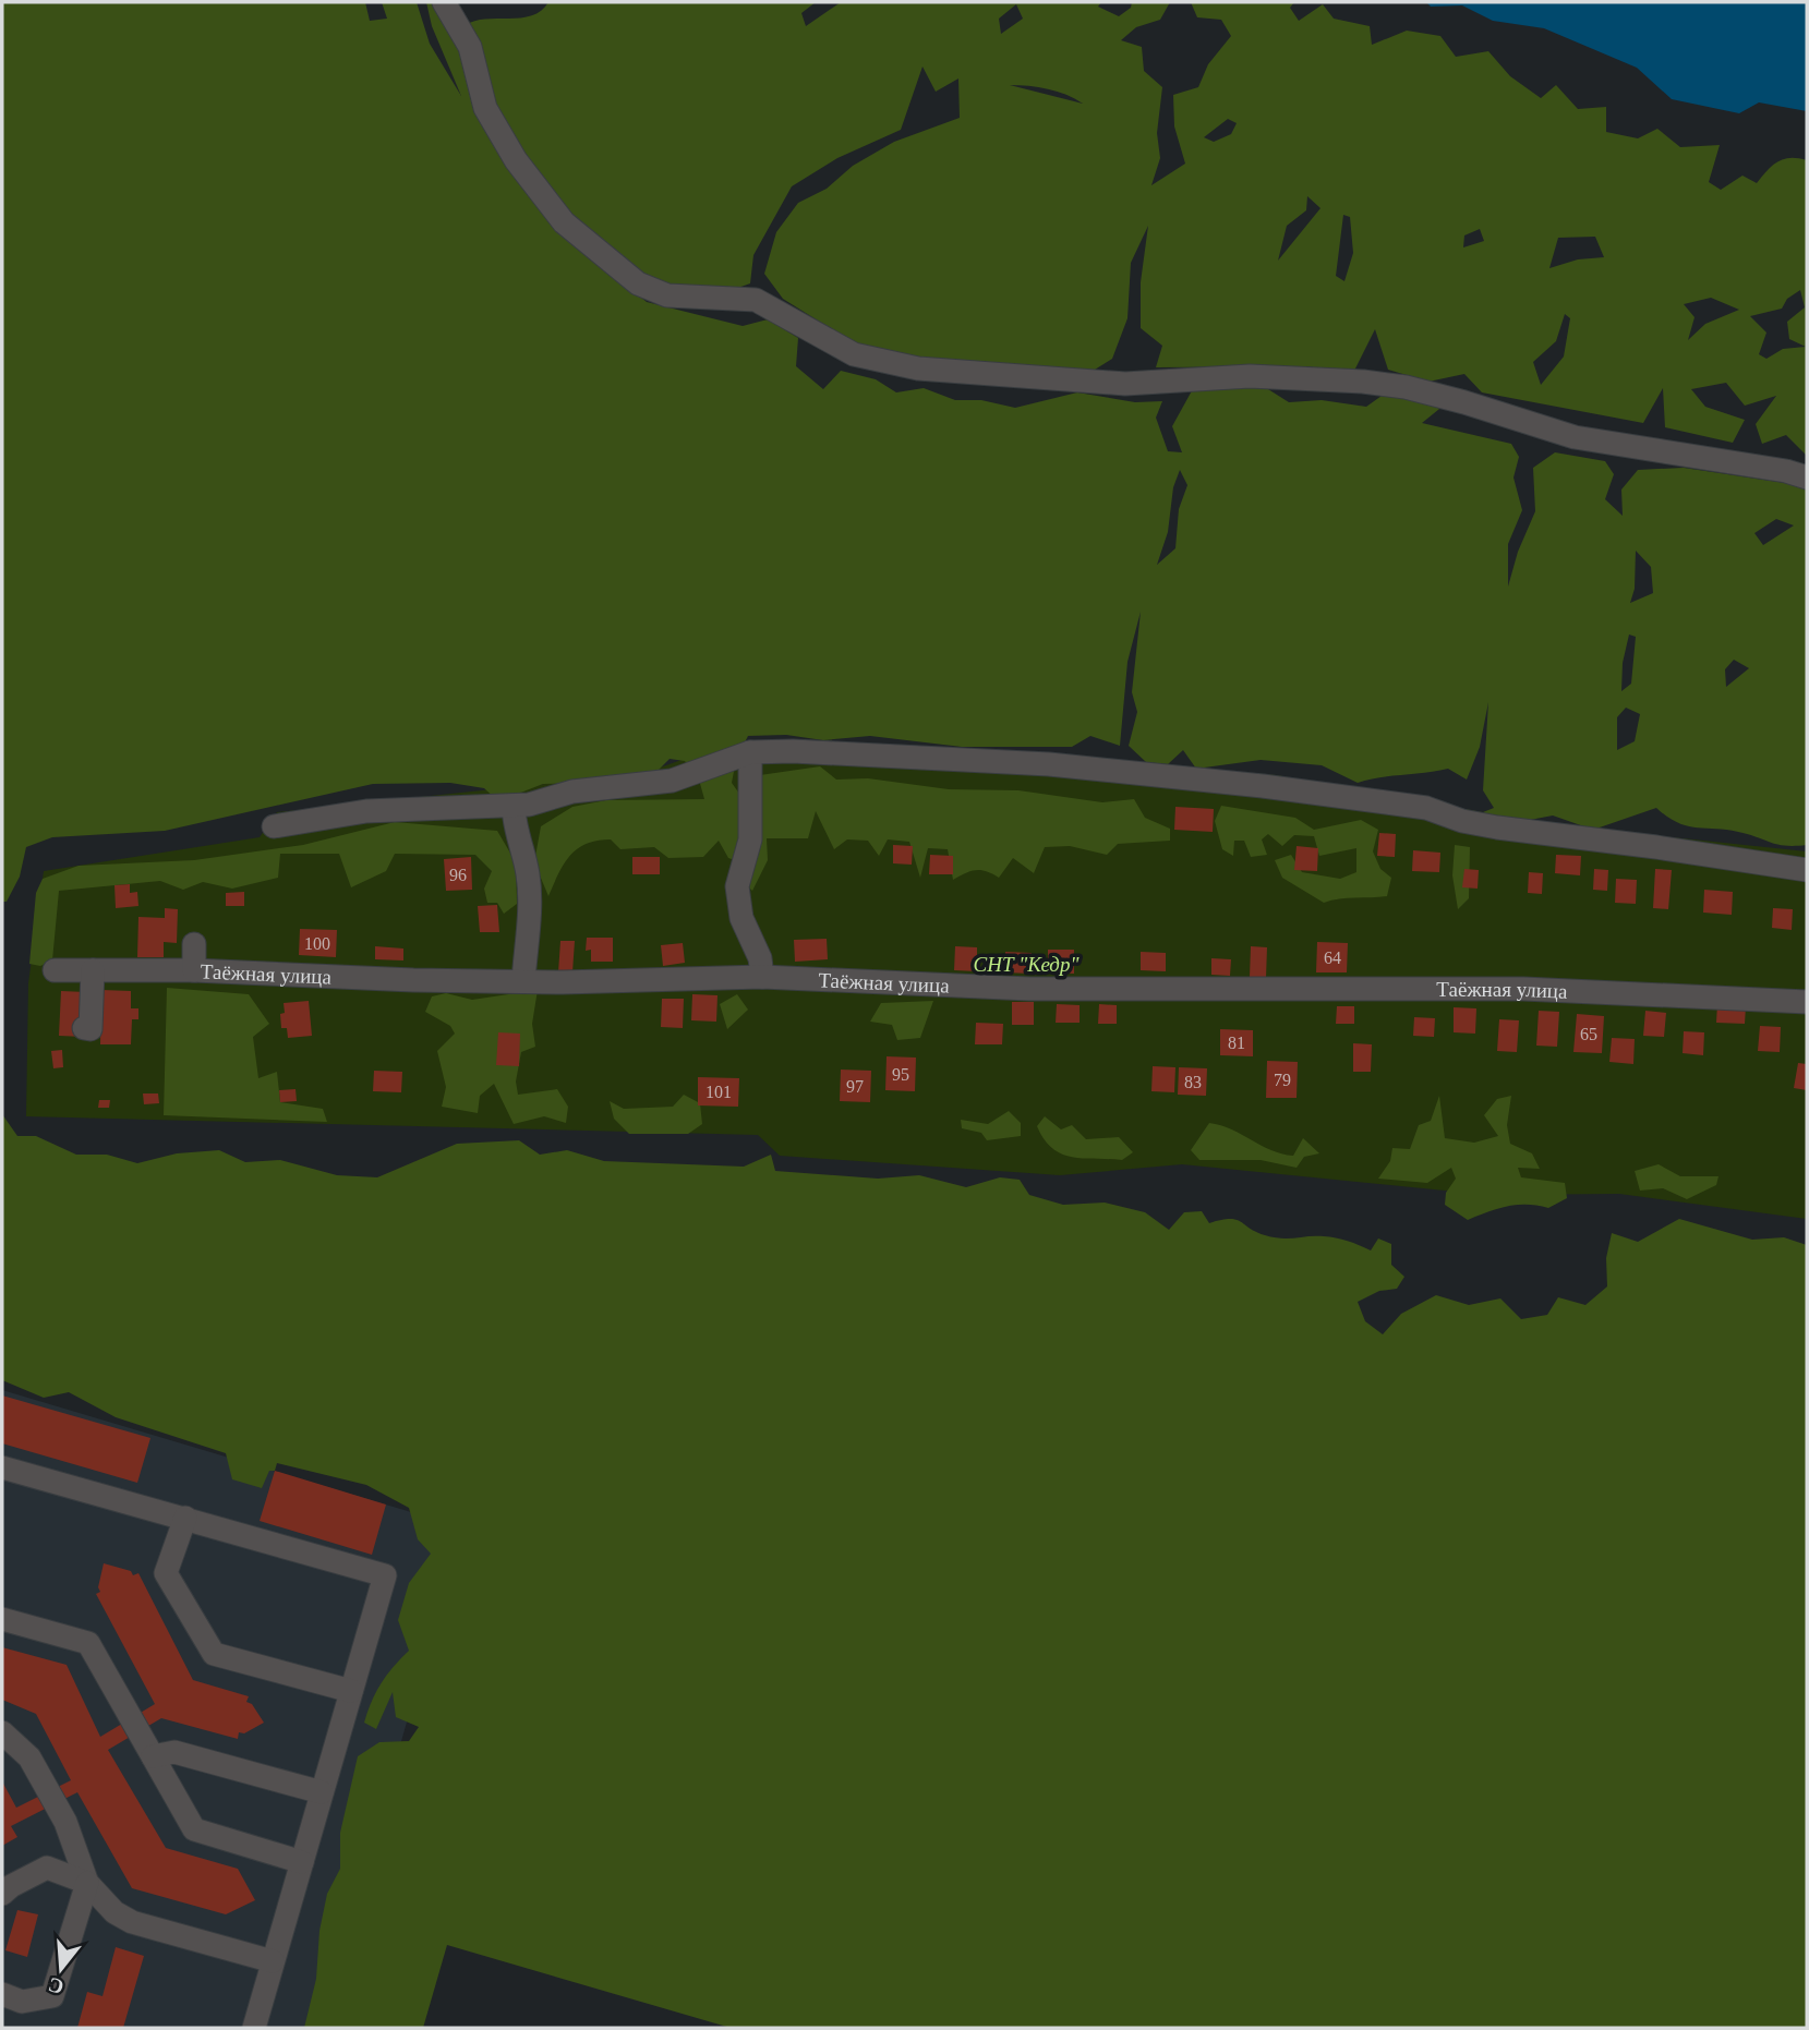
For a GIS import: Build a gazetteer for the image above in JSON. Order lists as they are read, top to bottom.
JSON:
{
  "streets": {
    "street": ["Таёжная улица"]
  },
  "parks": ["СНТ \"Кедр\""],
  "house_numbers": [
    "96",
    "100",
    "64",
    "65",
    "81",
    "95",
    "79",
    "83",
    "97",
    "101"
  ],
  "north": "bottom"
}
